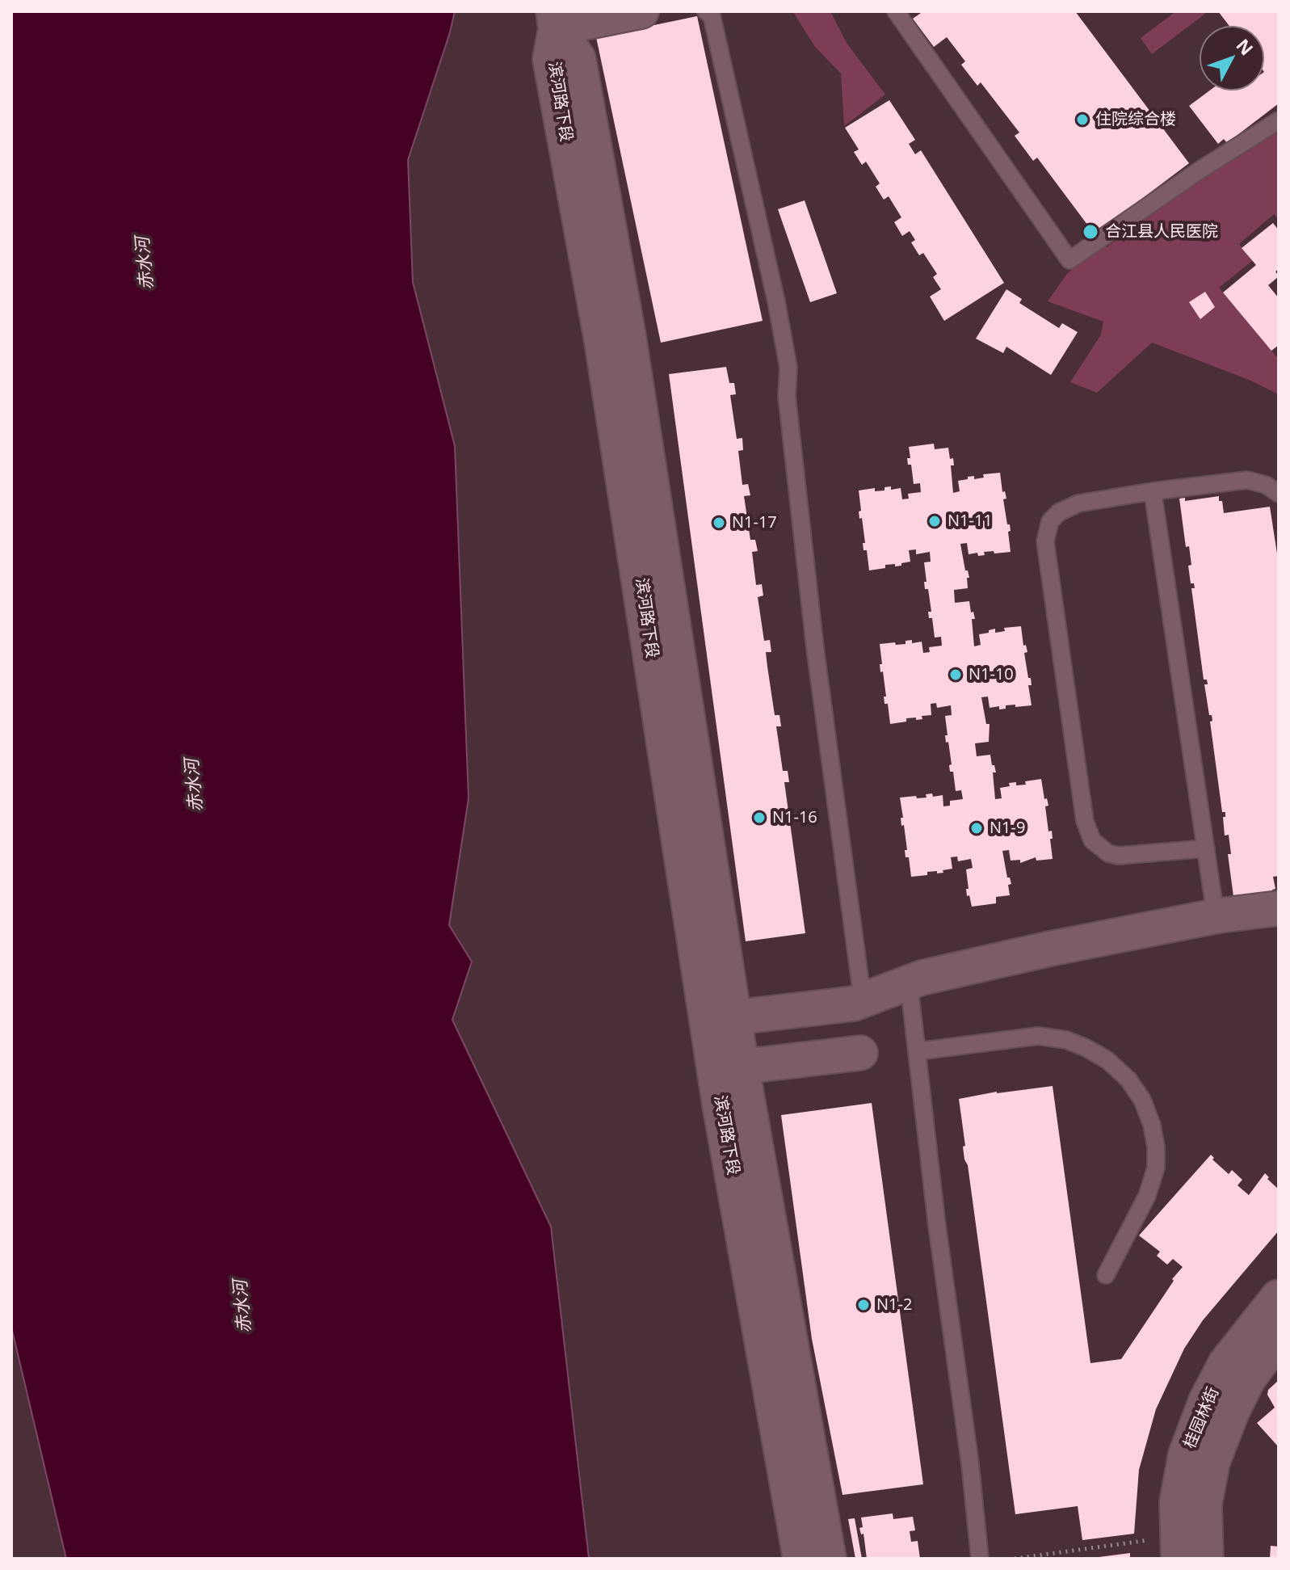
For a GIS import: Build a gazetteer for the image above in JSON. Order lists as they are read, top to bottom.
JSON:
{
  "streets": {
    "street": ["滨河路下段", "桂园林街"]
  },
  "water": ["赤水河"],
  "places": [
    "住院综合楼",
    "合江县人民医院",
    "N1-11",
    "N1-17",
    "N1-10",
    "N1-16",
    "N1-9",
    "N1-2"
  ],
  "north": "top right"
}
